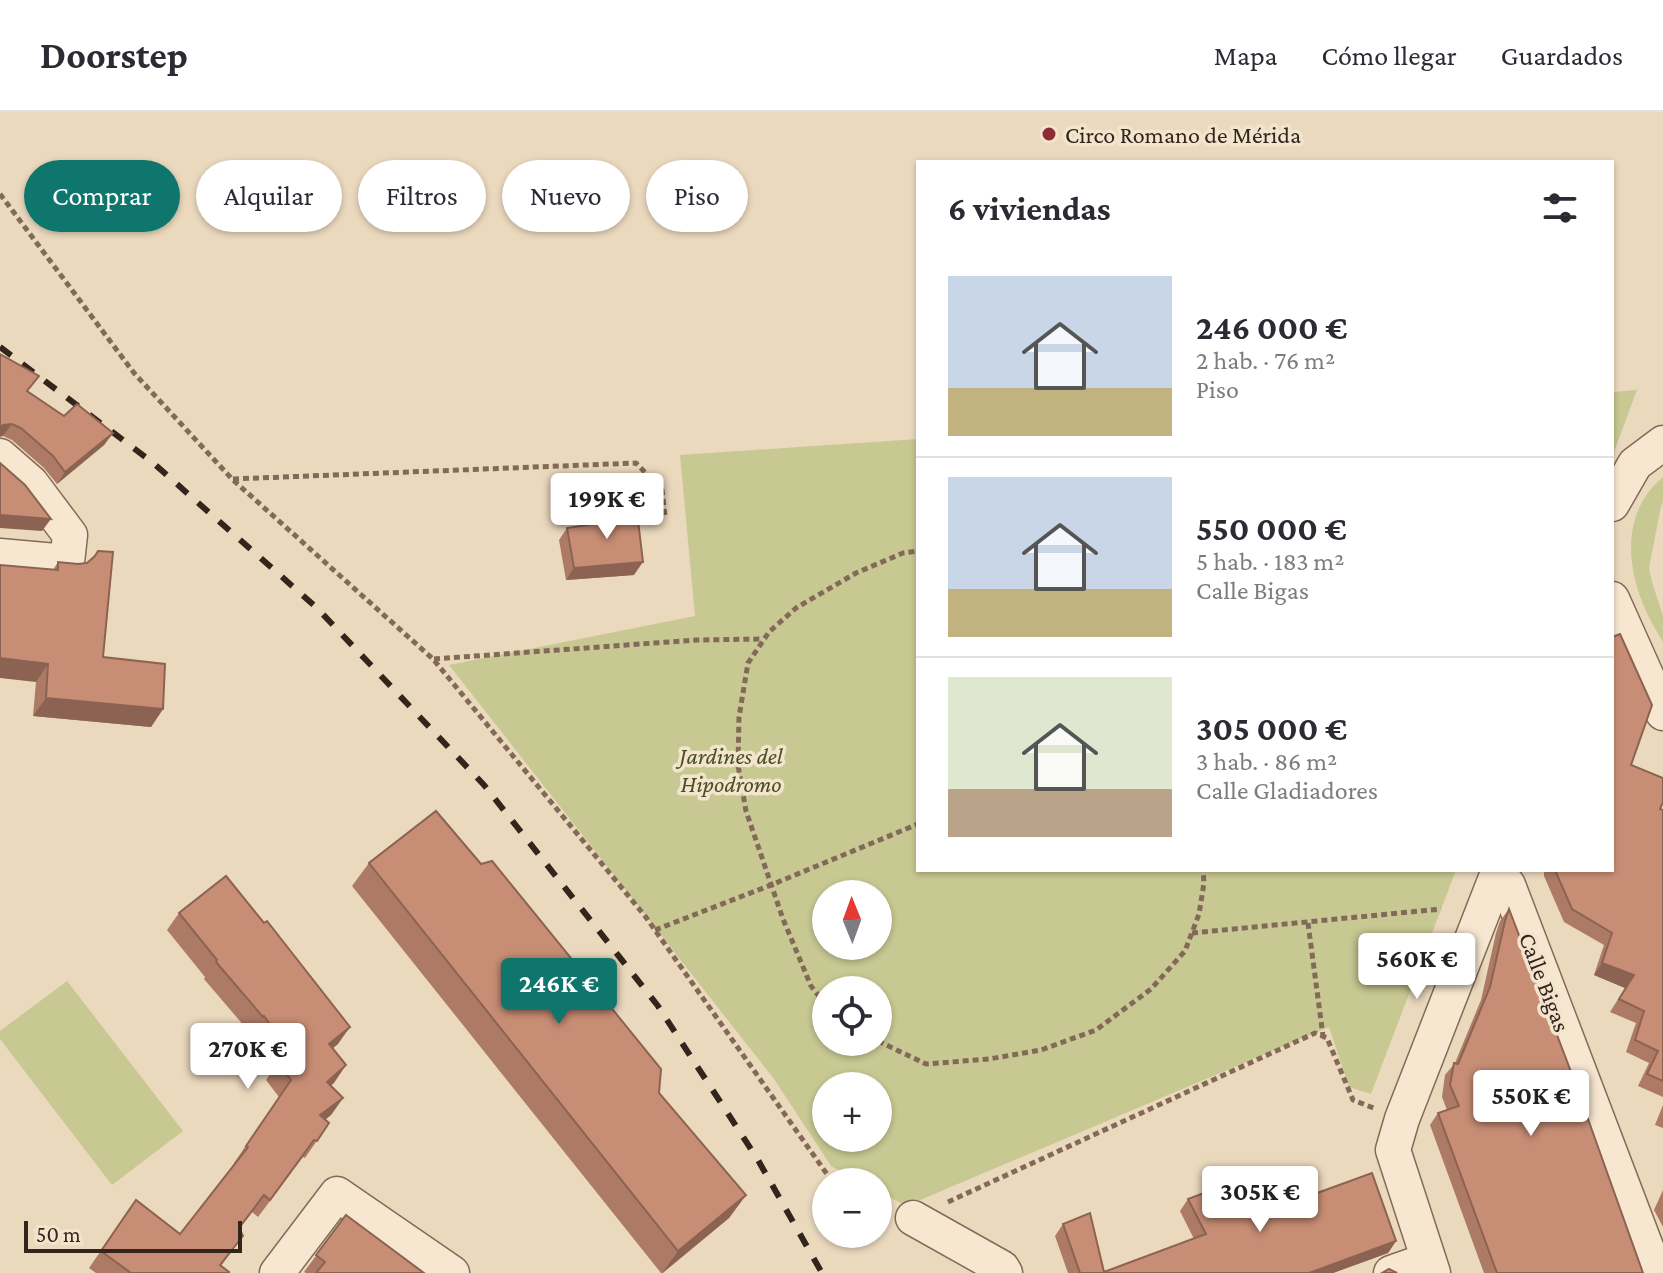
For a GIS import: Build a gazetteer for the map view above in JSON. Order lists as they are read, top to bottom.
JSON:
{
  "streets": {
    "street": ["Calle Bigas"]
  },
  "parks": ["Jardines del Hipodromo"],
  "places": ["Circo Romano de Mérida"],
  "scale_bar": "50 m",
  "north": "top",
  "page": {
    "header": "Doorstep",
    "nav": ["Mapa", "Cómo llegar", "Guardados"],
    "chip": [
      "Comprar",
      "Alquilar",
      "Filtros",
      "Nuevo",
      "Piso"
    ],
    "heading": "6 viviendas",
    "list": [
      {
        "name": "246 000 €",
        "note": "2 hab. · 76 m² · Piso"
      },
      {
        "name": "550 000 €",
        "note": "5 hab. · 183 m² · Calle Bigas"
      },
      {
        "name": "305 000 €",
        "note": "3 hab. · 86 m² · Calle Gladiadores"
      }
    ],
    "price": [
      "199K €",
      "560K €",
      "246K €",
      "270K €",
      "550K €",
      "305K €"
    ],
    "map_buttons": ["+", "−"],
    "scale": "50 m"
  }
}
